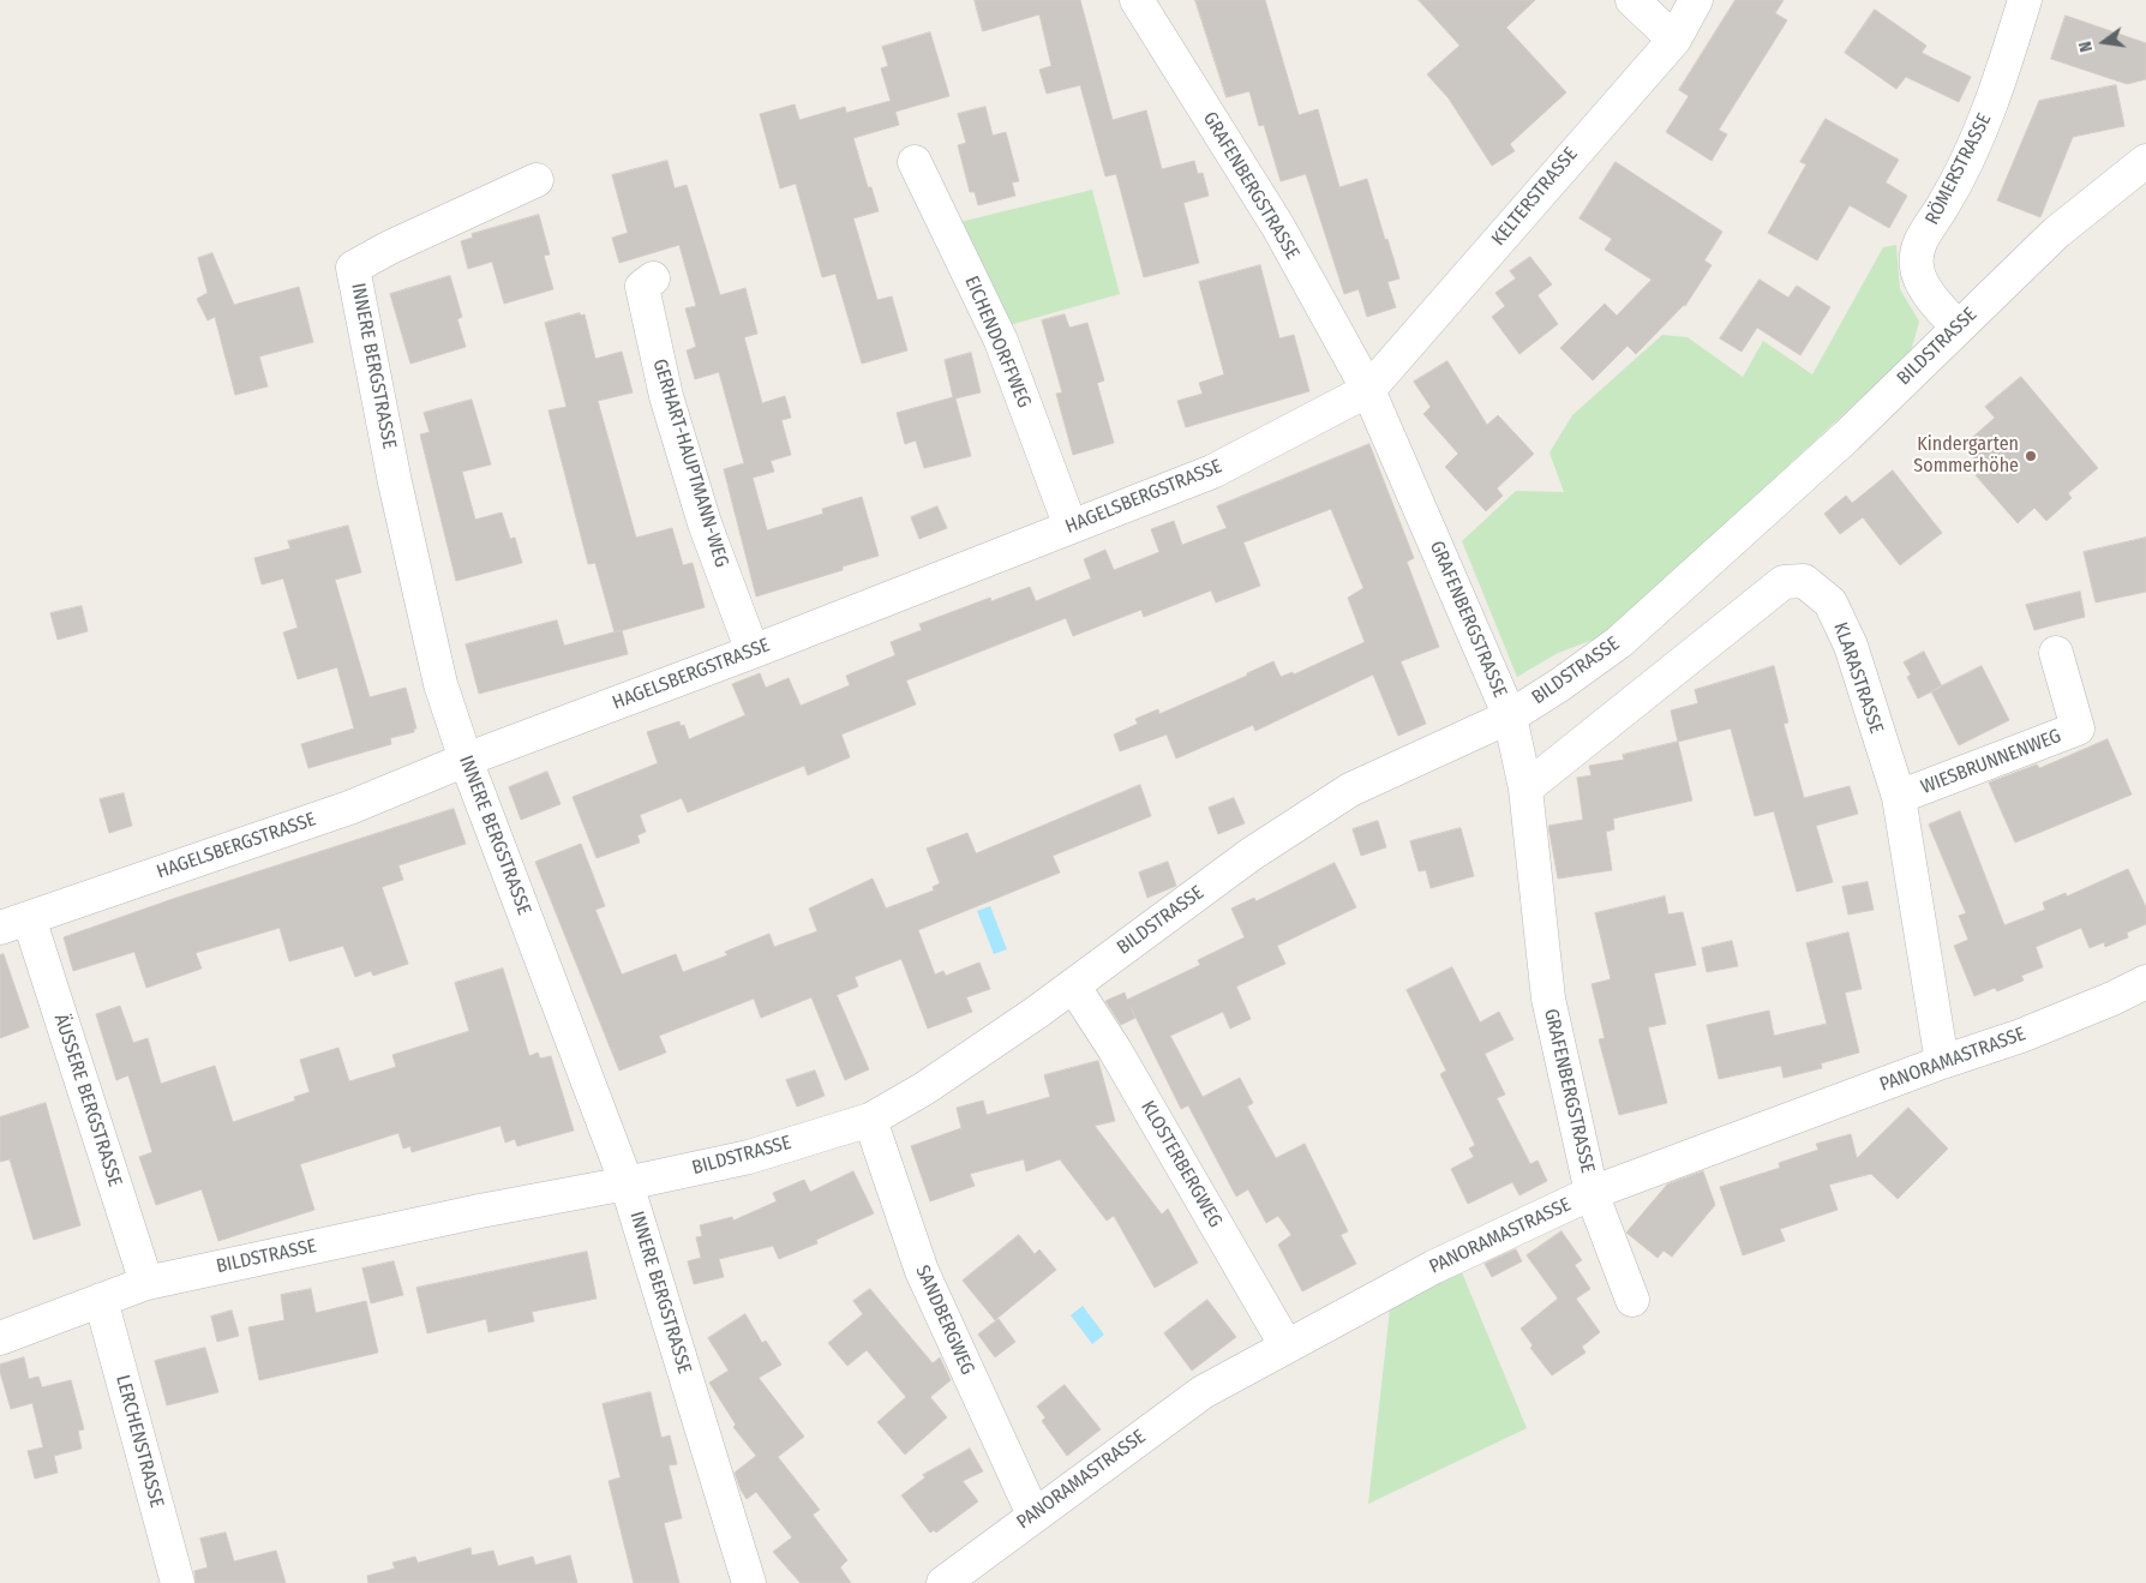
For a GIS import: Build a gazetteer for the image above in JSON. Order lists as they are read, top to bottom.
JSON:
{
  "streets": {
    "street": [
      "RÖMERSTRASSE",
      "GRAFENBERGSTRASSE",
      "KELTERSTRASSE",
      "EICHENDORFFWEG",
      "BILDSTRASSE",
      "INNERE BERGSTRASSE",
      "GERHART-HAUPTMANN-WEG",
      "HAGELSBERGSTRASSE",
      "KLARASTRASSE",
      "WIESBRUNNENWEG",
      "PANORAMASTRASSE",
      "ÄUSSERE BERGSTRASSE",
      "KLOSTERBERGWEG",
      "SANDBERGWEG",
      "LERCHENSTRASSE"
    ]
  },
  "crossings": [
    ["RÖMERSTRASSE", "BILDSTRASSE"],
    ["GRAFENBERGSTRASSE", "KELTERSTRASSE"],
    ["GRAFENBERGSTRASSE", "BILDSTRASSE"],
    ["GRAFENBERGSTRASSE", "HAGELSBERGSTRASSE"],
    ["GRAFENBERGSTRASSE", "KLARASTRASSE"],
    ["GRAFENBERGSTRASSE", "PANORAMASTRASSE"],
    ["KELTERSTRASSE", "HAGELSBERGSTRASSE"],
    ["EICHENDORFFWEG", "HAGELSBERGSTRASSE"],
    ["BILDSTRASSE", "INNERE BERGSTRASSE"],
    ["BILDSTRASSE", "ÄUSSERE BERGSTRASSE"],
    ["BILDSTRASSE", "KLOSTERBERGWEG"],
    ["BILDSTRASSE", "SANDBERGWEG"],
    ["BILDSTRASSE", "LERCHENSTRASSE"],
    ["INNERE BERGSTRASSE", "HAGELSBERGSTRASSE"],
    ["GERHART-HAUPTMANN-WEG", "HAGELSBERGSTRASSE"],
    ["HAGELSBERGSTRASSE", "ÄUSSERE BERGSTRASSE"],
    ["KLARASTRASSE", "WIESBRUNNENWEG"],
    ["KLARASTRASSE", "PANORAMASTRASSE"],
    ["PANORAMASTRASSE", "KLOSTERBERGWEG"],
    ["PANORAMASTRASSE", "SANDBERGWEG"]
  ],
  "places": ["Kindergarten Sommerhöhe"],
  "north": "left"
}
